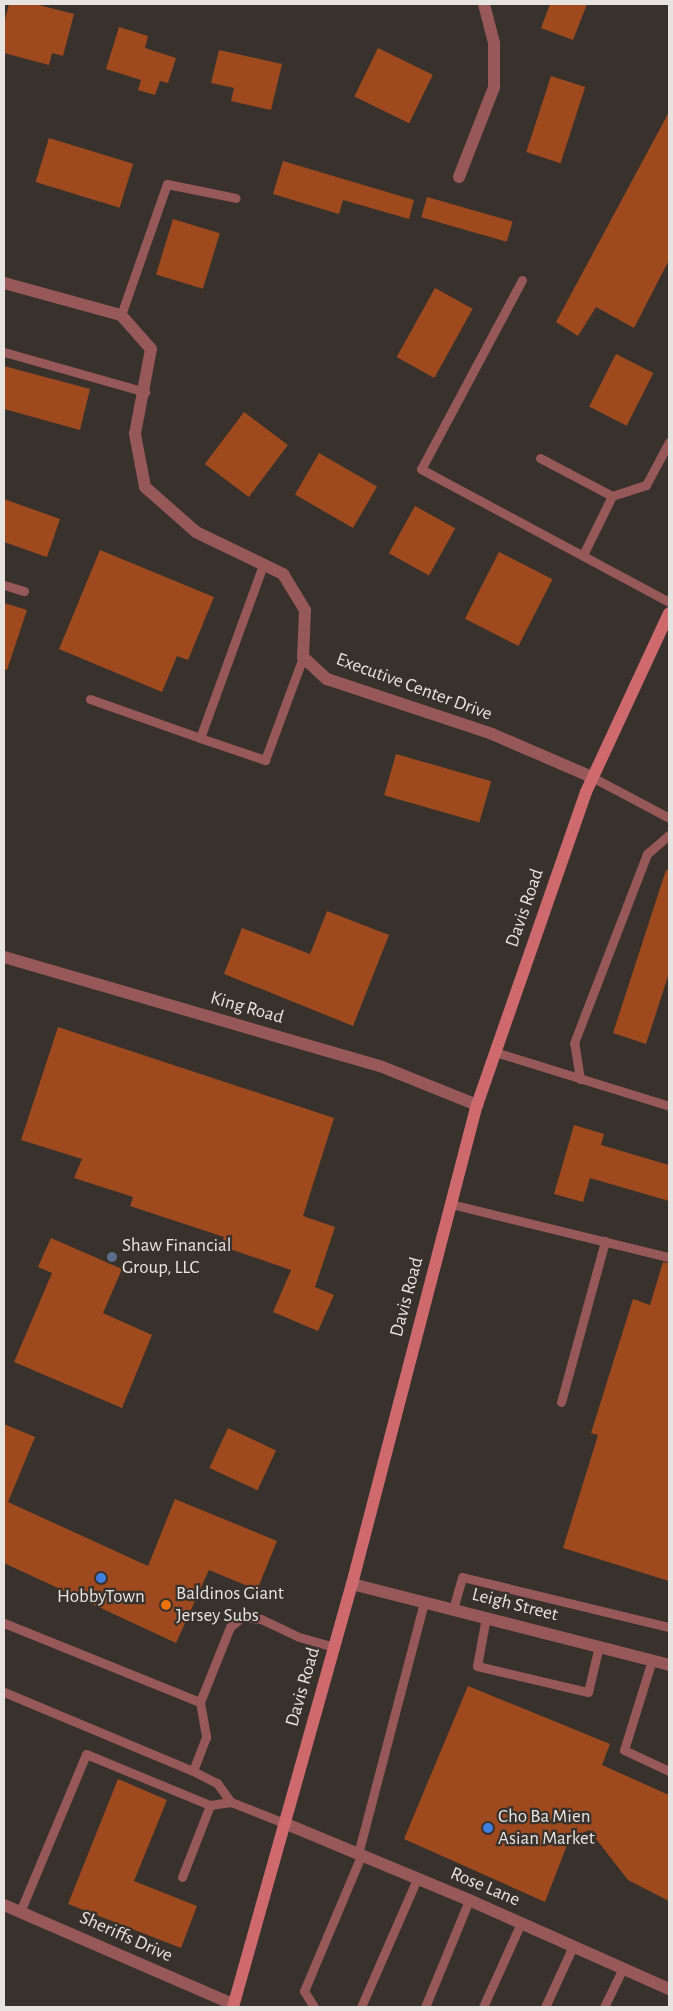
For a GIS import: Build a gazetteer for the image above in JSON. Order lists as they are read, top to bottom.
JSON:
{
  "streets": {
    "main road": ["Davis Road"],
    "street": [
      "Executive Center Drive",
      "King Road",
      "Leigh Street",
      "Rose Lane",
      "Sheriffs Drive"
    ]
  },
  "crossings": [
    ["Executive Center Drive", "Davis Road"],
    ["Davis Road", "King Road"],
    ["Davis Road", "Leigh Street"],
    ["Davis Road", "Rose Lane"],
    ["Davis Road", "Sheriffs Drive"]
  ],
  "places": [
    "Shaw Financial Group, LLC",
    "HobbyTown",
    "Baldinos Giant Jersey Subs",
    "Cho Ba Mien Asian Market"
  ]
}
